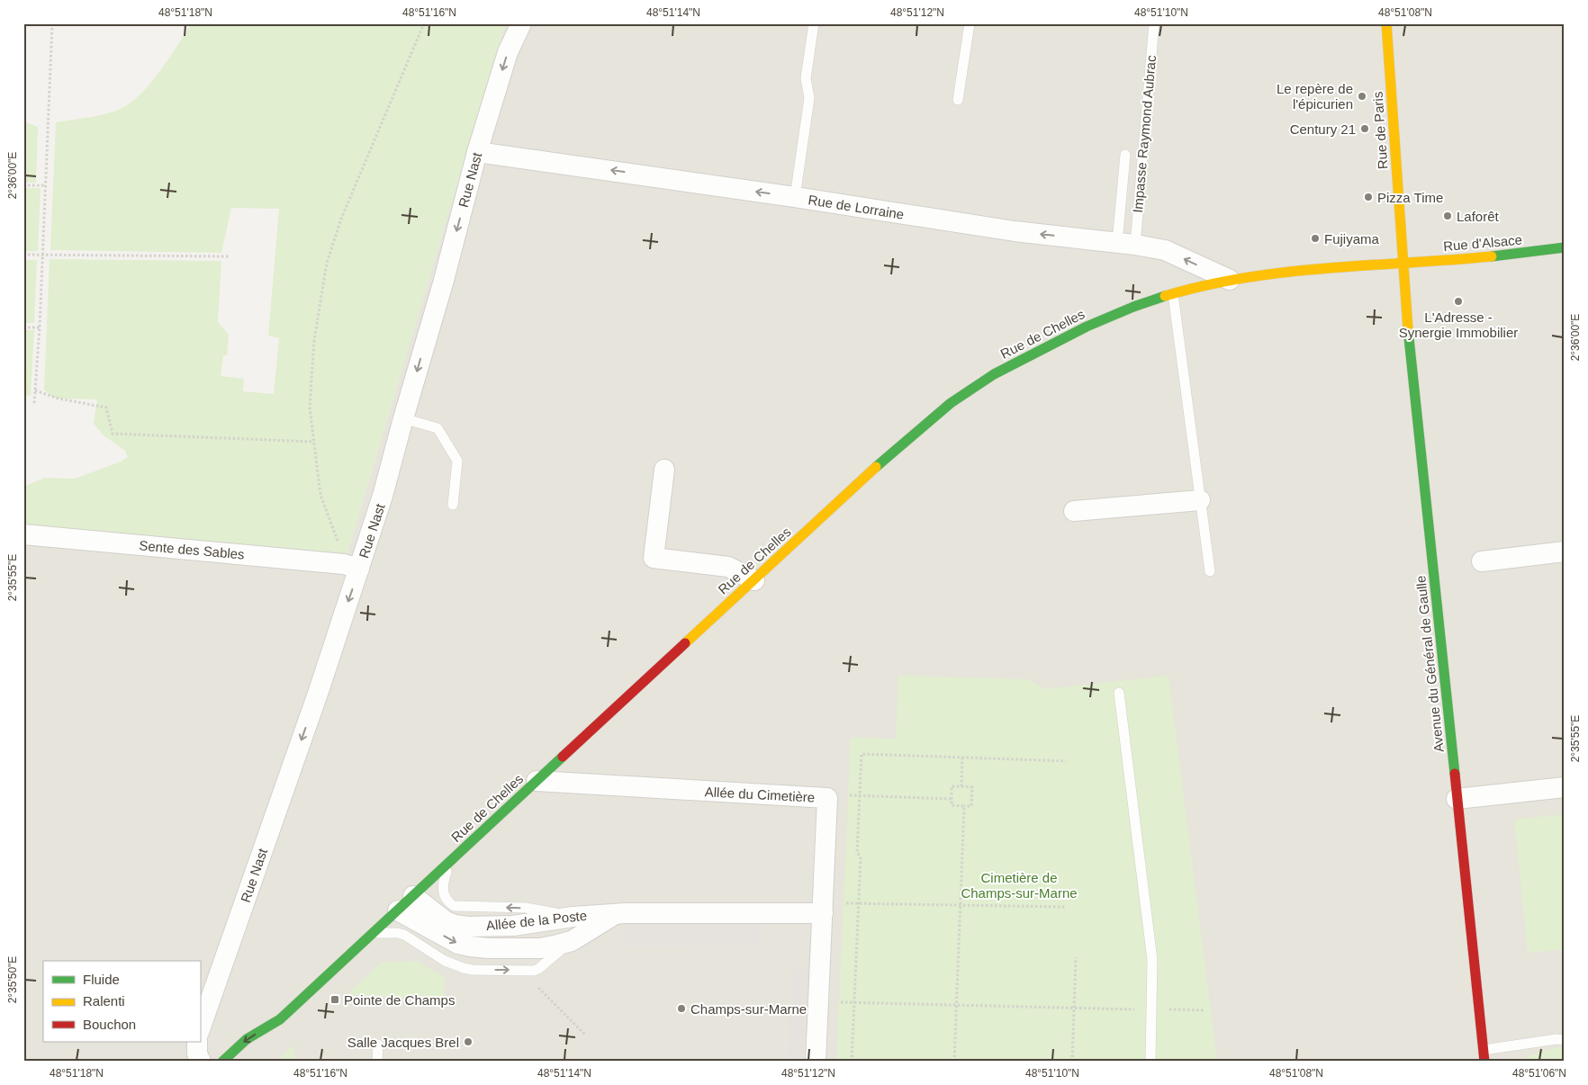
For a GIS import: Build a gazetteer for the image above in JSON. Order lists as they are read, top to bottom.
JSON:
{
  "streets": {
    "main road": [
      "Rue de Paris",
      "Rue d'Alsace",
      "Rue de Chelles",
      "Avenue du Général de Gaulle"
    ],
    "street": [
      "Rue Nast",
      "Rue de Lorraine",
      "Sente des Sables",
      "Allée du Cimetière",
      "Allée de la Poste"
    ],
    "lane": ["Impasse Raymond Aubrac"]
  },
  "crossings": [
    ["Rue de Paris", "Rue d'Alsace"],
    ["Rue de Paris", "Rue de Chelles"],
    ["Rue de Paris", "Avenue du Général de Gaulle"],
    ["Impasse Raymond Aubrac", "Rue de Lorraine"],
    ["Rue Nast", "Rue de Lorraine"],
    ["Rue Nast", "Sente des Sables"],
    ["Rue de Lorraine", "Rue de Chelles"],
    ["Rue d'Alsace", "Rue de Chelles"],
    ["Rue d'Alsace", "Avenue du Général de Gaulle"],
    ["Rue de Chelles", "Avenue du Général de Gaulle"],
    ["Rue de Chelles", "Allée du Cimetière"],
    ["Rue de Chelles", "Allée de la Poste"],
    ["Allée du Cimetière", "Allée de la Poste"]
  ],
  "one_way": ["Rue Nast", "Rue de Lorraine"],
  "parks": ["Cimetière de Champs-sur-Marne"],
  "places": {
    "other": [
      "Le repère de l'épicurien",
      "Century 21",
      "Pizza Time",
      "Laforêt",
      "Fujiyama",
      "L'Adresse - Synergie Immobilier",
      "Champs-sur-Marne",
      "Salle Jacques Brel"
    ],
    "transit": ["Pointe de Champs"]
  },
  "legend": ["Fluide", "Ralenti", "Bouchon"],
  "coordinates": [
    "48°51'18\"N",
    "48°51'16\"N",
    "48°51'14\"N",
    "48°51'12\"N",
    "48°51'10\"N",
    "48°51'08\"N",
    "2°36'00\"E",
    "2°35'55\"E",
    "2°35'50\"E",
    "48°51'06\"N"
  ]
}
